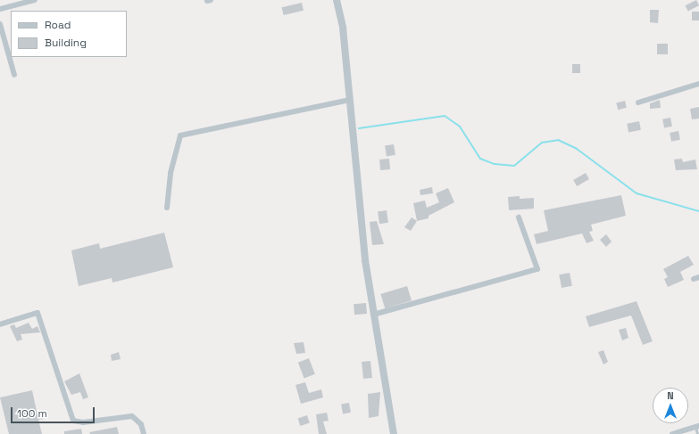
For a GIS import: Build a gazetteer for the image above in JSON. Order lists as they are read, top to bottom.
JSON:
{
  "legend": ["Road", "Building"],
  "scale_bar": "100 m",
  "north": "top"
}
